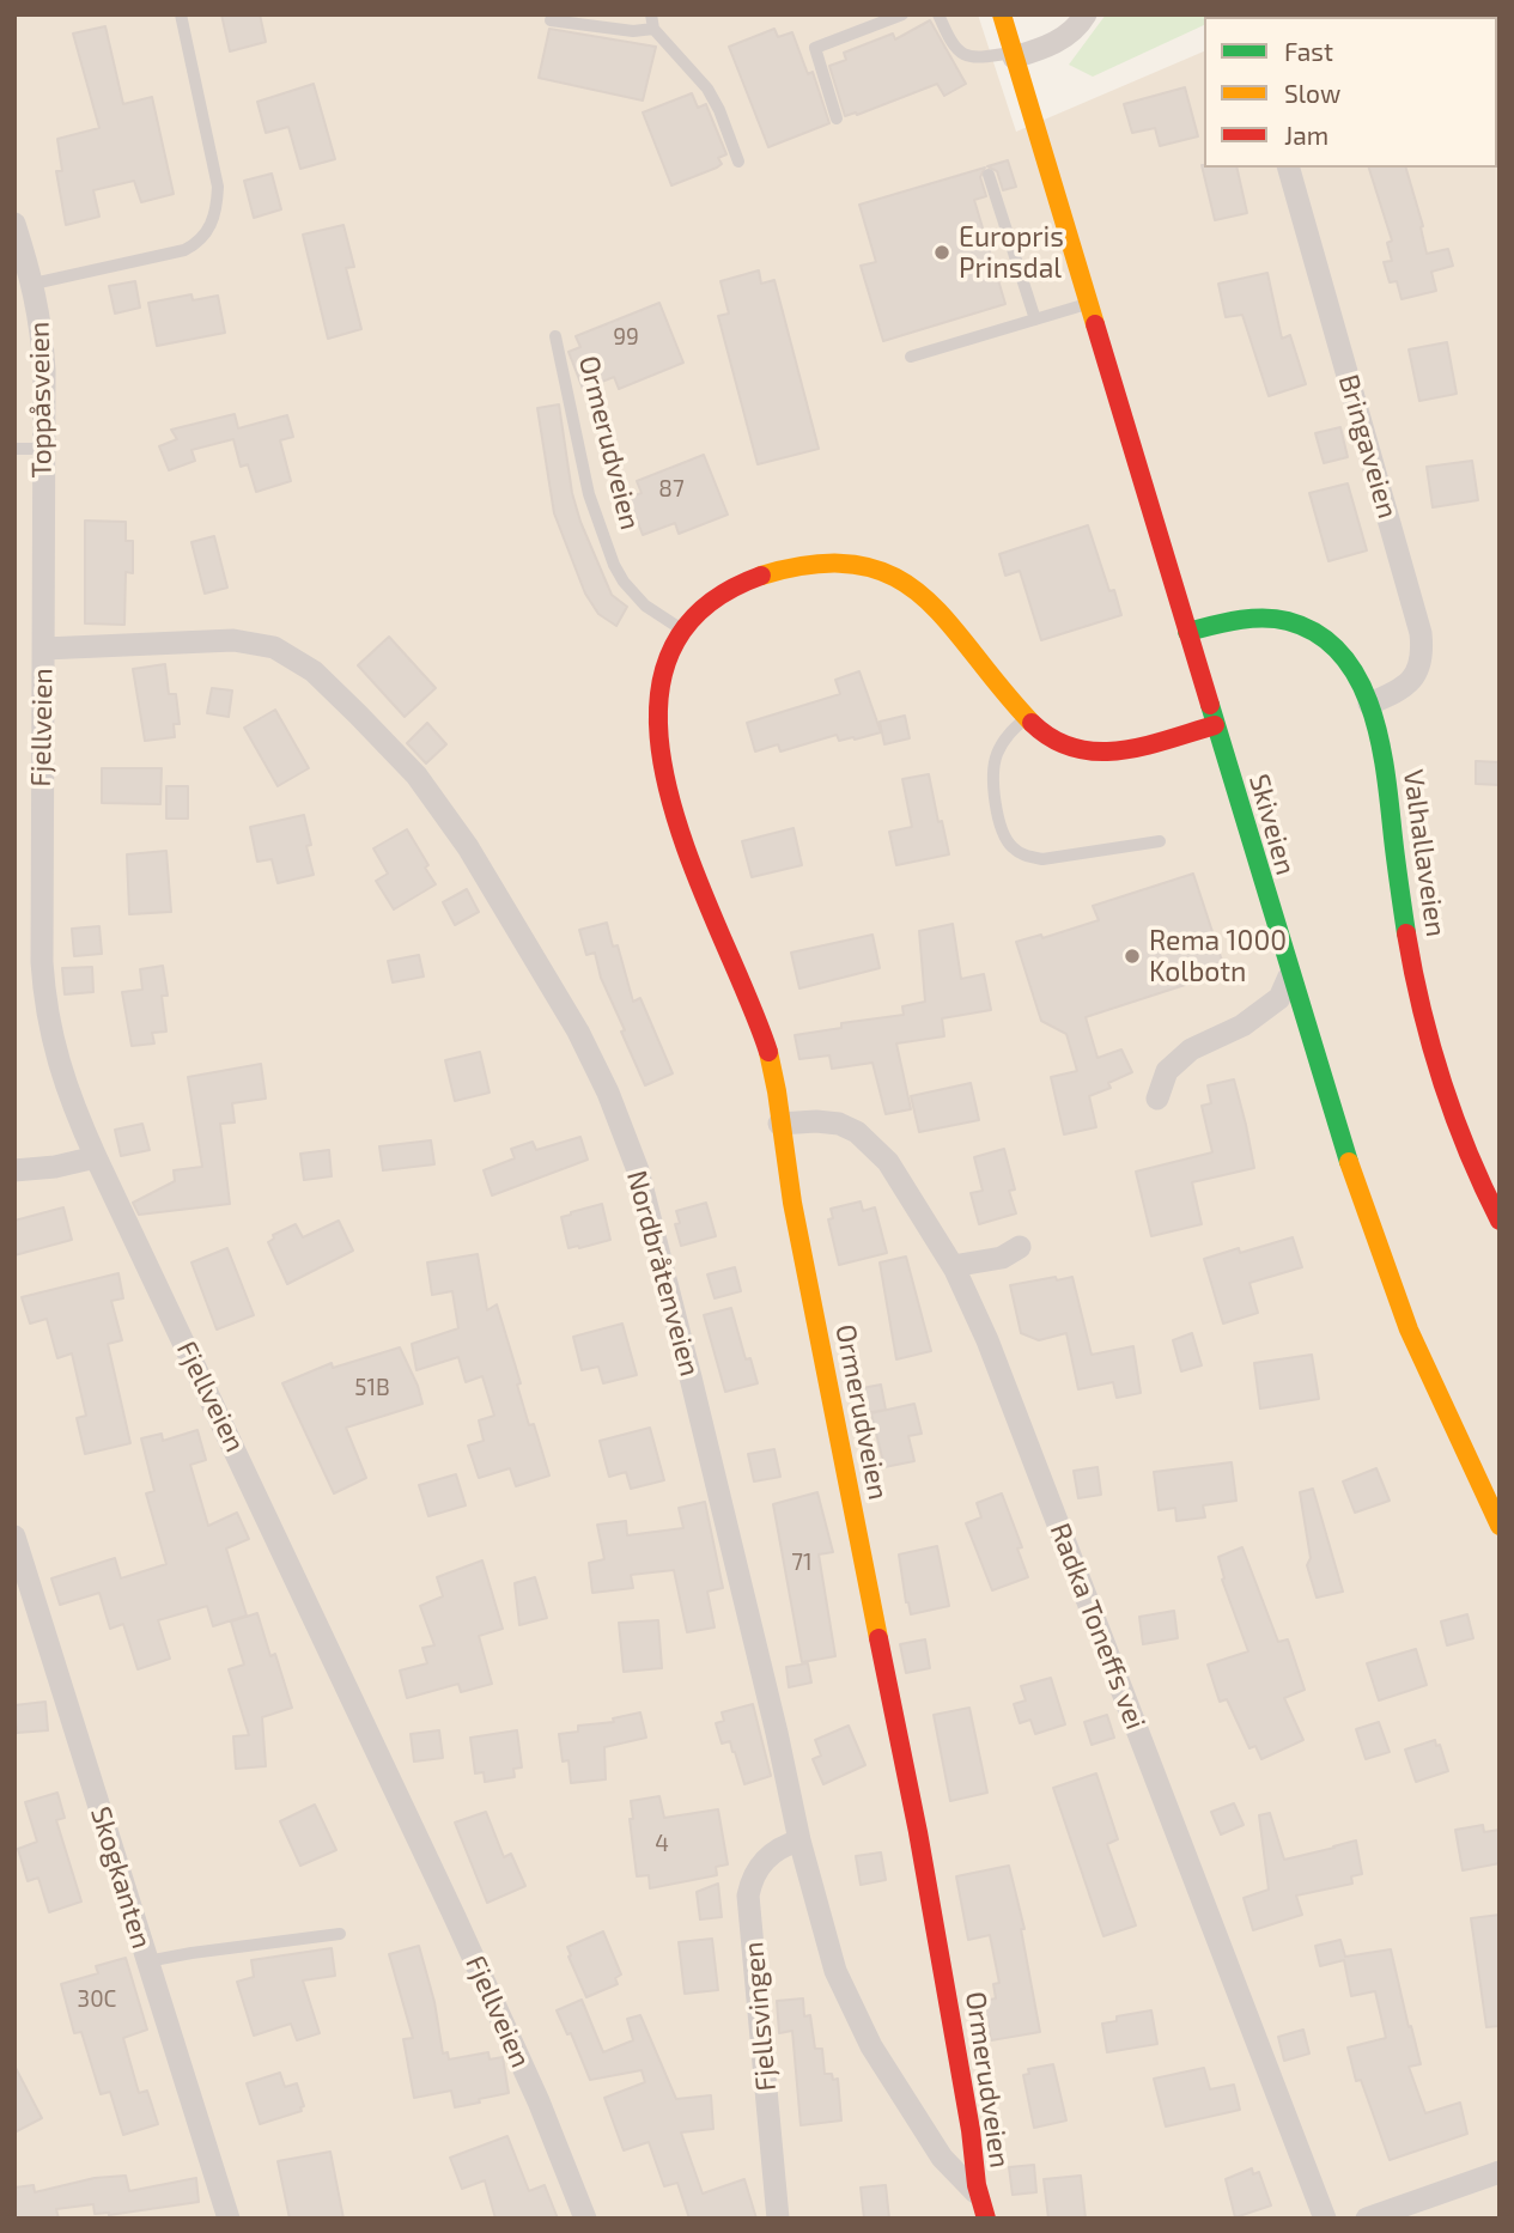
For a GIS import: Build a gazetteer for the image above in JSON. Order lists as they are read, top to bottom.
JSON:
{
  "streets": {
    "street": [
      "Toppåsveien",
      "Ormerudveien",
      "Bringaveien",
      "Fjellveien",
      "Skiveien",
      "Valhallaveien",
      "Nordbråtenveien",
      "Radka Toneffs vei",
      "Skogkanten",
      "Fjellsvingen"
    ]
  },
  "crossings": [
    ["Toppåsveien", "Fjellveien"],
    ["Ormerudveien", "Skiveien"],
    ["Ormerudveien", "Nordbråtenveien"],
    ["Ormerudveien", "Radka Toneffs vei"],
    ["Bringaveien", "Valhallaveien"],
    ["Fjellveien", "Nordbråtenveien"],
    ["Skiveien", "Valhallaveien"],
    ["Nordbråtenveien", "Fjellsvingen"]
  ],
  "places": ["Europris Prinsdal", "Rema 1000 Kolbotn"],
  "house_numbers": [
    "99",
    "87",
    "51B",
    "71",
    "4",
    "30C"
  ],
  "legend": ["Fast", "Slow", "Jam"]
}
